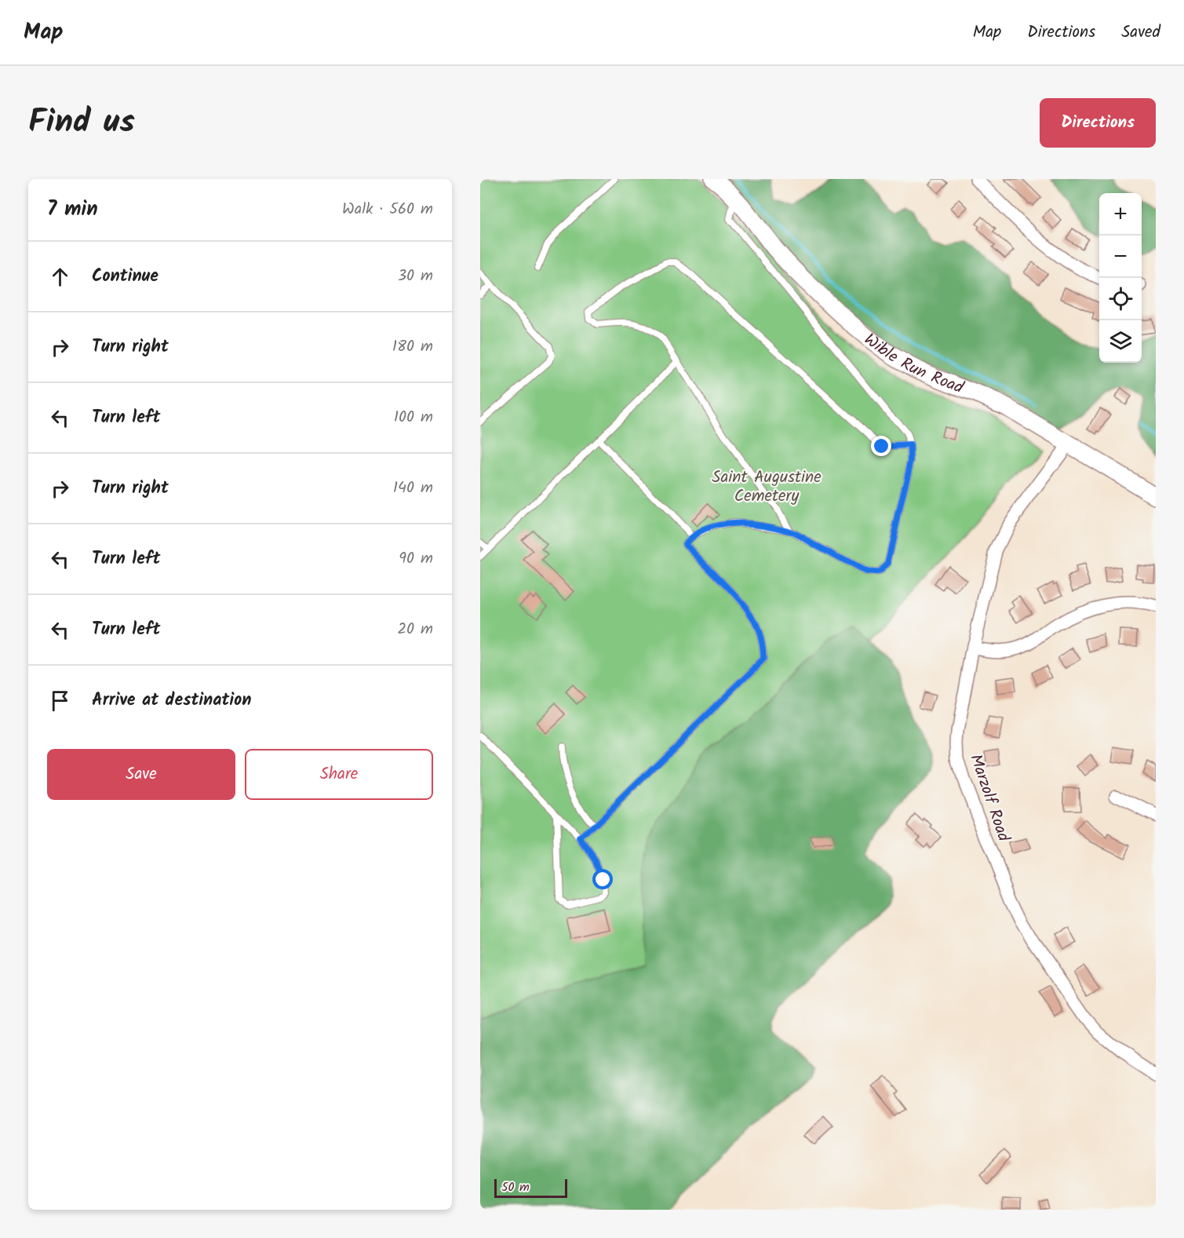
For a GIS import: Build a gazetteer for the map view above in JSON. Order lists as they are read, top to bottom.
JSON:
{
  "streets": {
    "street": ["Wible Run Road", "Marzolf Road"]
  },
  "crossings": [
    ["Wible Run Road", "Marzolf Road"]
  ],
  "parks": ["Saint Augustine Cemetery"],
  "scale_bar": "50 m",
  "page": {
    "header": "Map",
    "nav": ["Map", "Directions", "Saved"],
    "title": "Find us",
    "buttons": [
      "Directions",
      ["Save", "Share"]
    ],
    "heading": ["7 min", "Walk · 560 m"],
    "map_buttons": ["+", "−"],
    "list": [
      ["Continue", "30 m"],
      ["Turn right", "180 m"],
      ["Turn left", "100 m"],
      ["Turn right", "140 m"],
      ["Turn left", "90 m"],
      ["Turn left", "20 m"],
      "Arrive at destination"
    ],
    "scale": "50 m"
  }
}
